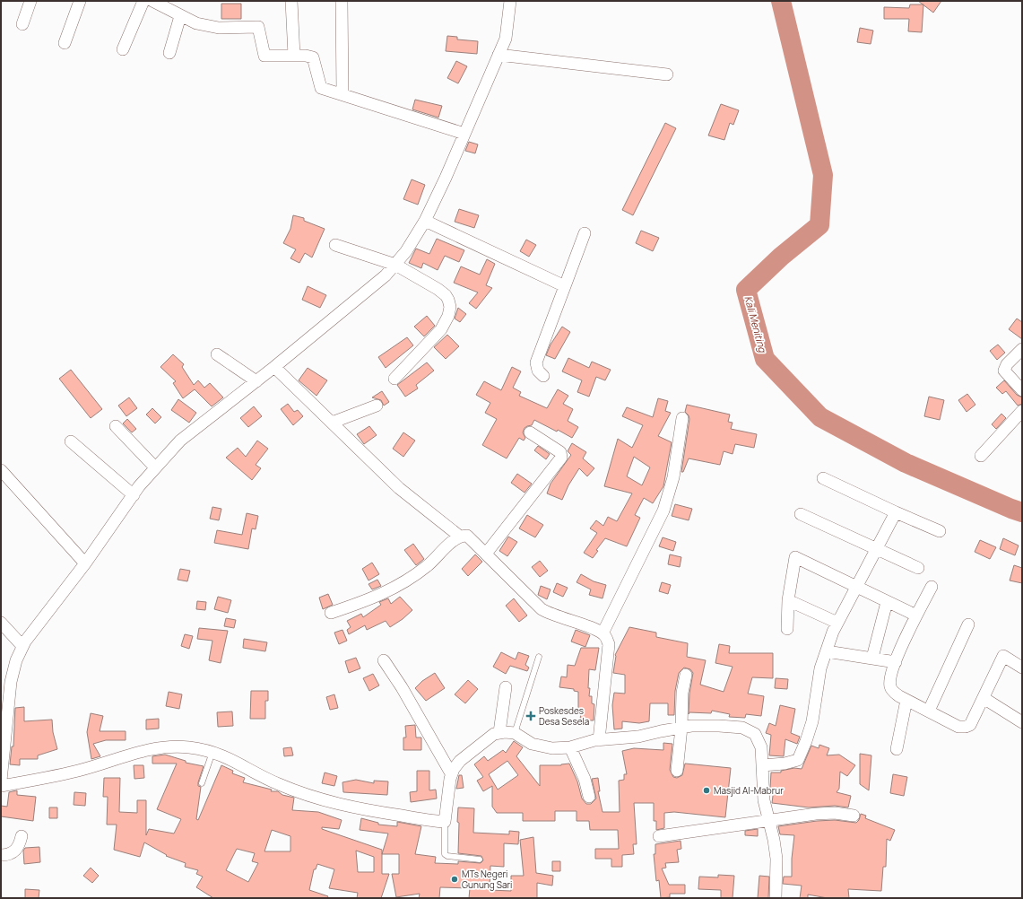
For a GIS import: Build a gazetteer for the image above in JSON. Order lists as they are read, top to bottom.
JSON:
{
  "water": ["Kali Meniting"],
  "places": {
    "health": ["Poskesdes Desa Sesela"],
    "other": ["Masjid Al-Mabrur", "MTs Negeri Gunung Sari"]
  }
}
